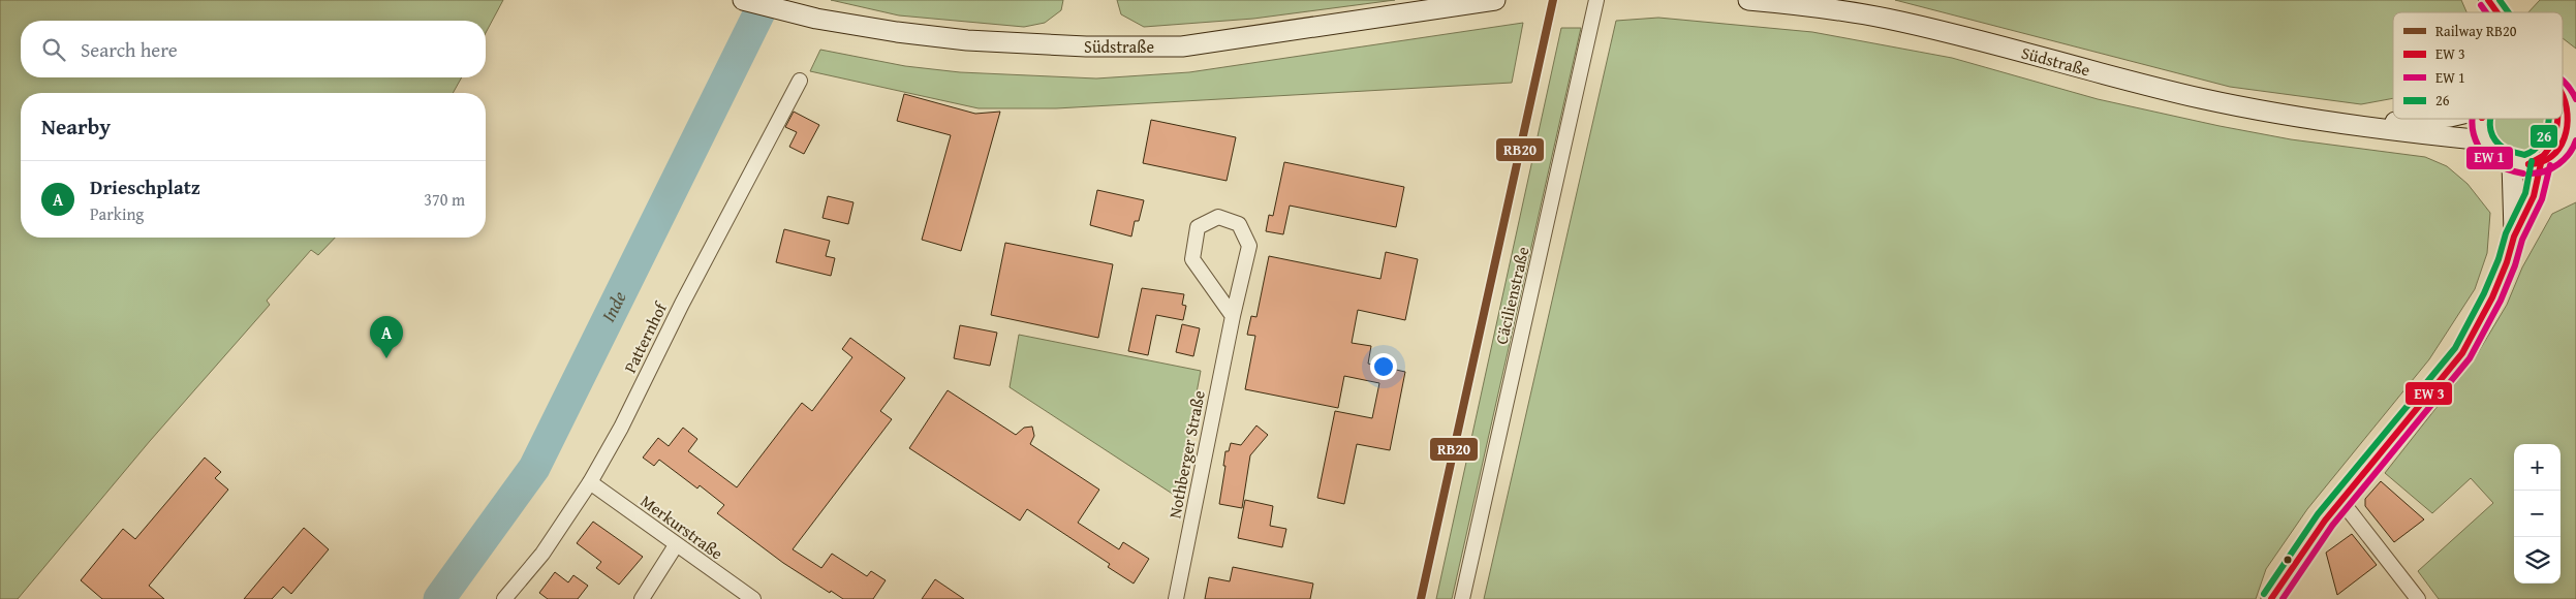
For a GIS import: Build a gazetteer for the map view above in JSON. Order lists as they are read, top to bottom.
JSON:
{
  "streets": {
    "main road": ["Südstraße"],
    "street": [
      "Cäcilienstraße",
      "Patternhof",
      "Nothberger Straße",
      "Merkurstraße"
    ]
  },
  "crossings": [
    ["Patternhof", "Merkurstraße"]
  ],
  "water": ["Inde"],
  "lines": ["rail line RB20", "transit line 26"],
  "legend": [
    "Railway RB20",
    "EW 3",
    "EW 1",
    "26"
  ],
  "page": {
    "search": "Search here",
    "heading": "Nearby",
    "list": [
      {
        "mark": "A",
        "name": "Drieschplatz",
        "note": "Parking",
        "value": "370 m"
      }
    ],
    "pins": "A",
    "map_buttons": ["+", "−"]
  }
}
